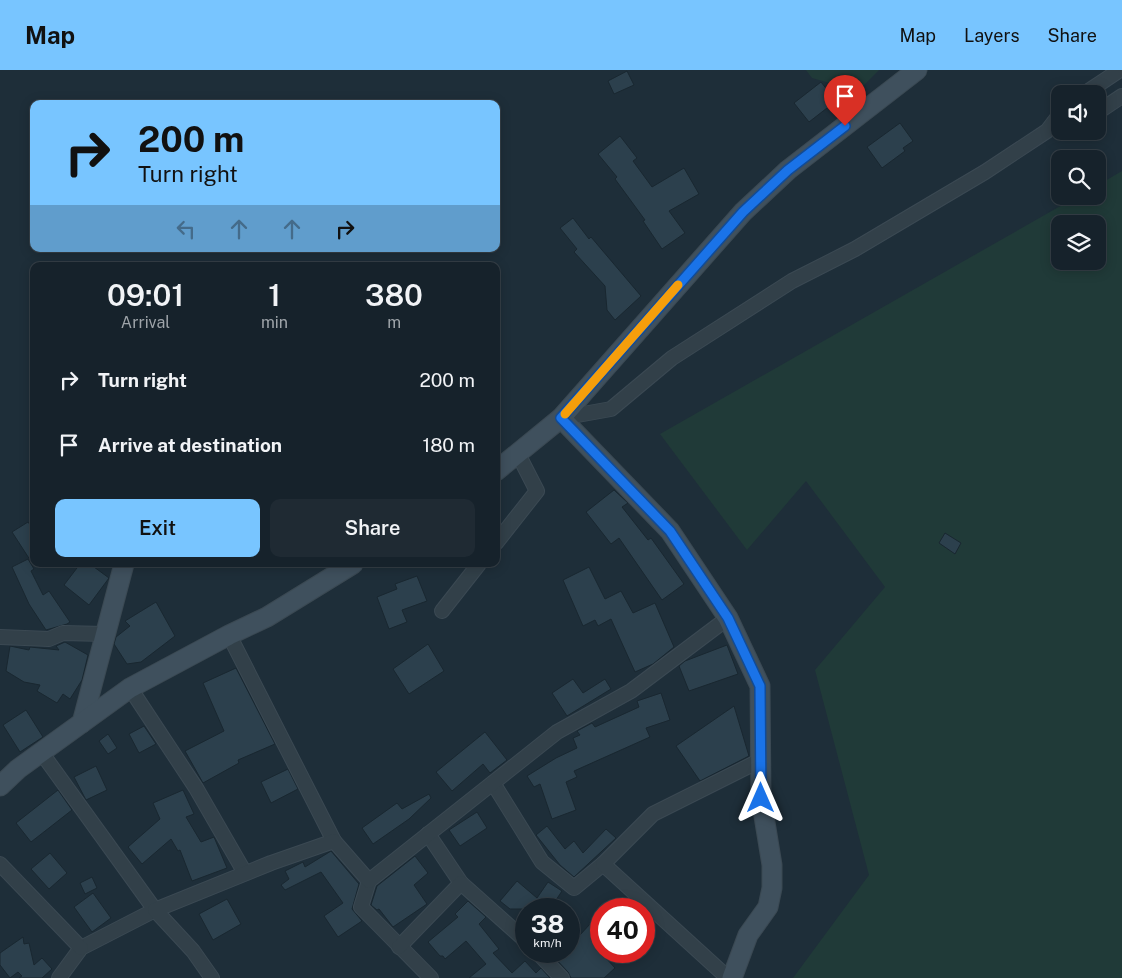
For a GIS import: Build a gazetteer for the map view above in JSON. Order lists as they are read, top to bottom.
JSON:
{
  "page": {
    "header": "Map",
    "nav": ["Map", "Layers", "Share"],
    "turn": ["200 m", "Turn right"],
    "eta": [
      "09:01",
      "Arrival",
      "1",
      "min",
      "380",
      "m"
    ],
    "list": [
      {
        "name": "Turn right",
        "value": "200 m"
      },
      {
        "name": "Arrive at destination",
        "value": "180 m"
      }
    ],
    "buttons": ["Exit", "Share"],
    "speed": "38 km/h",
    "limit": "40"
  }
}
